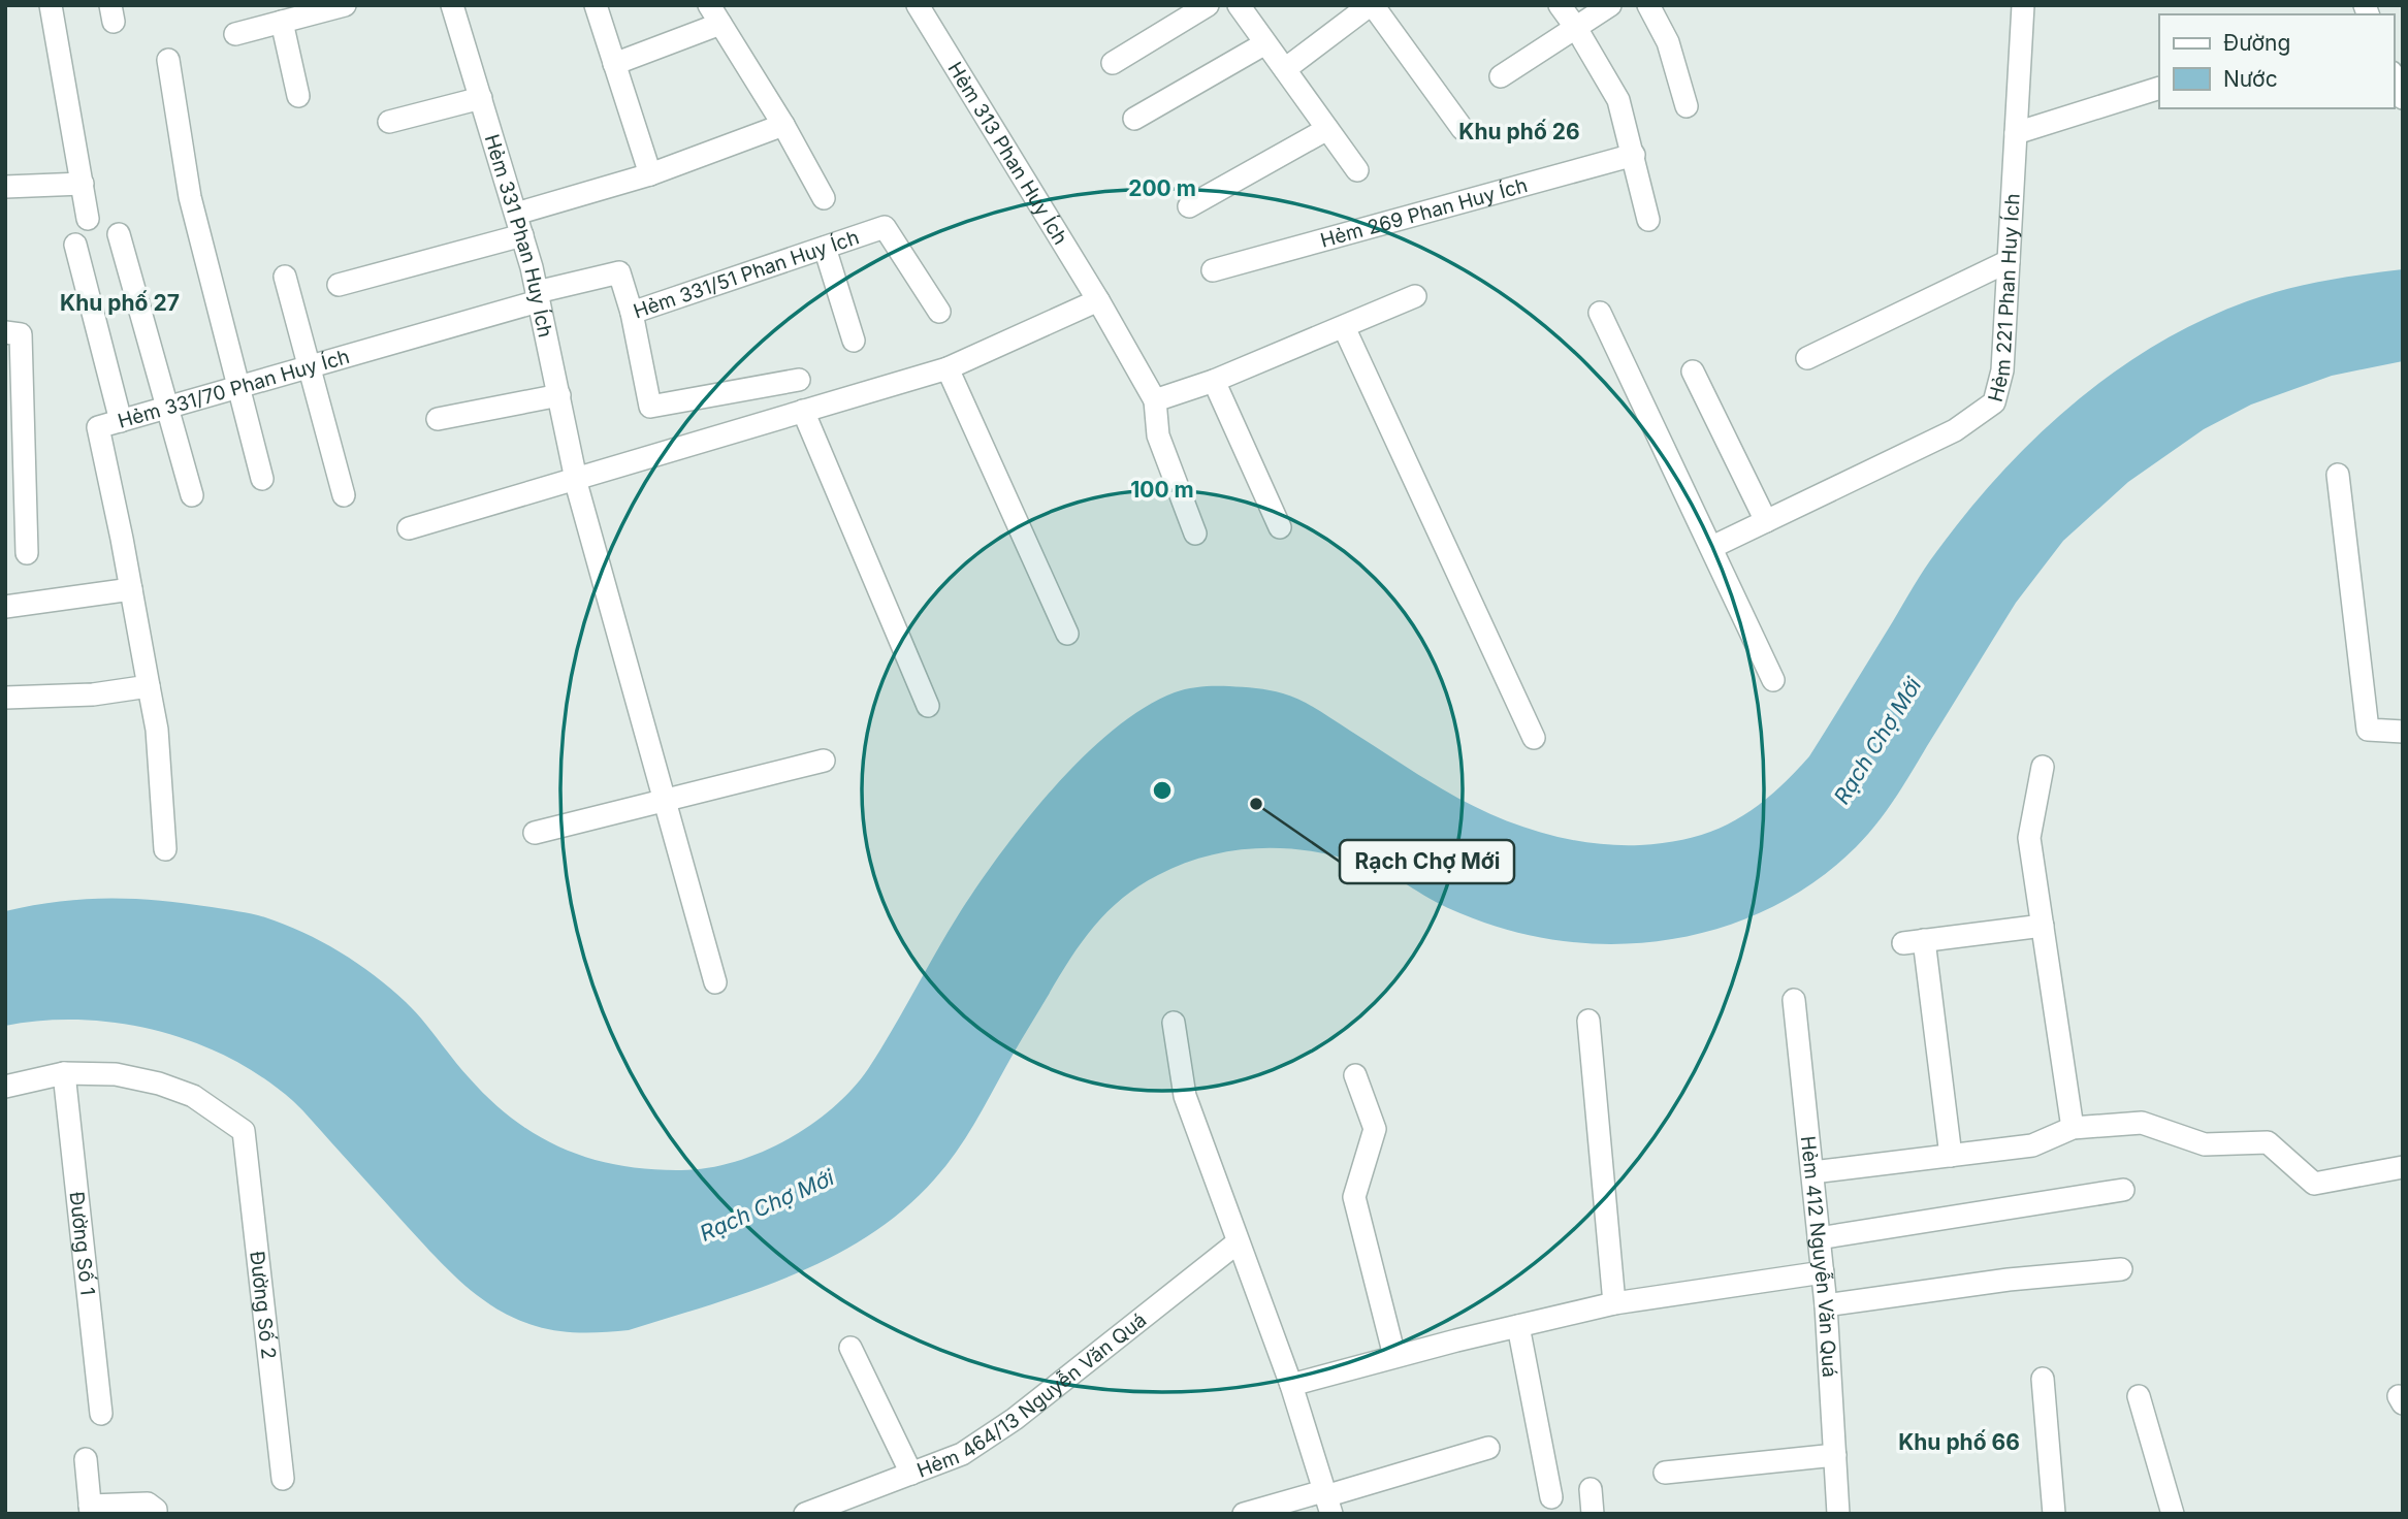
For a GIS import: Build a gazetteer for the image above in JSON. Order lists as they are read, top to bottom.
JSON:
{
  "streets": {
    "street": [
      "Hẻm 313 Phan Huy Ích",
      "Hẻm 269 Phan Huy Ích",
      "Hẻm 331 Phan Huy Ích",
      "Hẻm 331/51 Phan Huy Ích",
      "Hẻm 221 Phan Huy Ích",
      "Hẻm 331/70 Phan Huy Ích",
      "Đường Số 1",
      "Hẻm 412 Nguyễn Văn Quá",
      "Đường Số 2",
      "Hẻm 464/13 Nguyễn Văn Quá"
    ]
  },
  "crossings": [
    ["Hẻm 331 Phan Huy Ích", "Hẻm 331/51 Phan Huy Ích"],
    ["Hẻm 331 Phan Huy Ích", "Hẻm 331/70 Phan Huy Ích"],
    ["Hẻm 331/51 Phan Huy Ích", "Hẻm 331/70 Phan Huy Ích"],
    ["Đường Số 1", "Đường Số 2"]
  ],
  "districts": ["Khu phố 26", "Khu phố 27", "Khu phố 66"],
  "water": ["Rạch Chợ Mới"],
  "places": ["Rạch Chợ Mới"],
  "legend": ["Đường", "Nước"],
  "rings": ["200 m", "100 m"]
}
